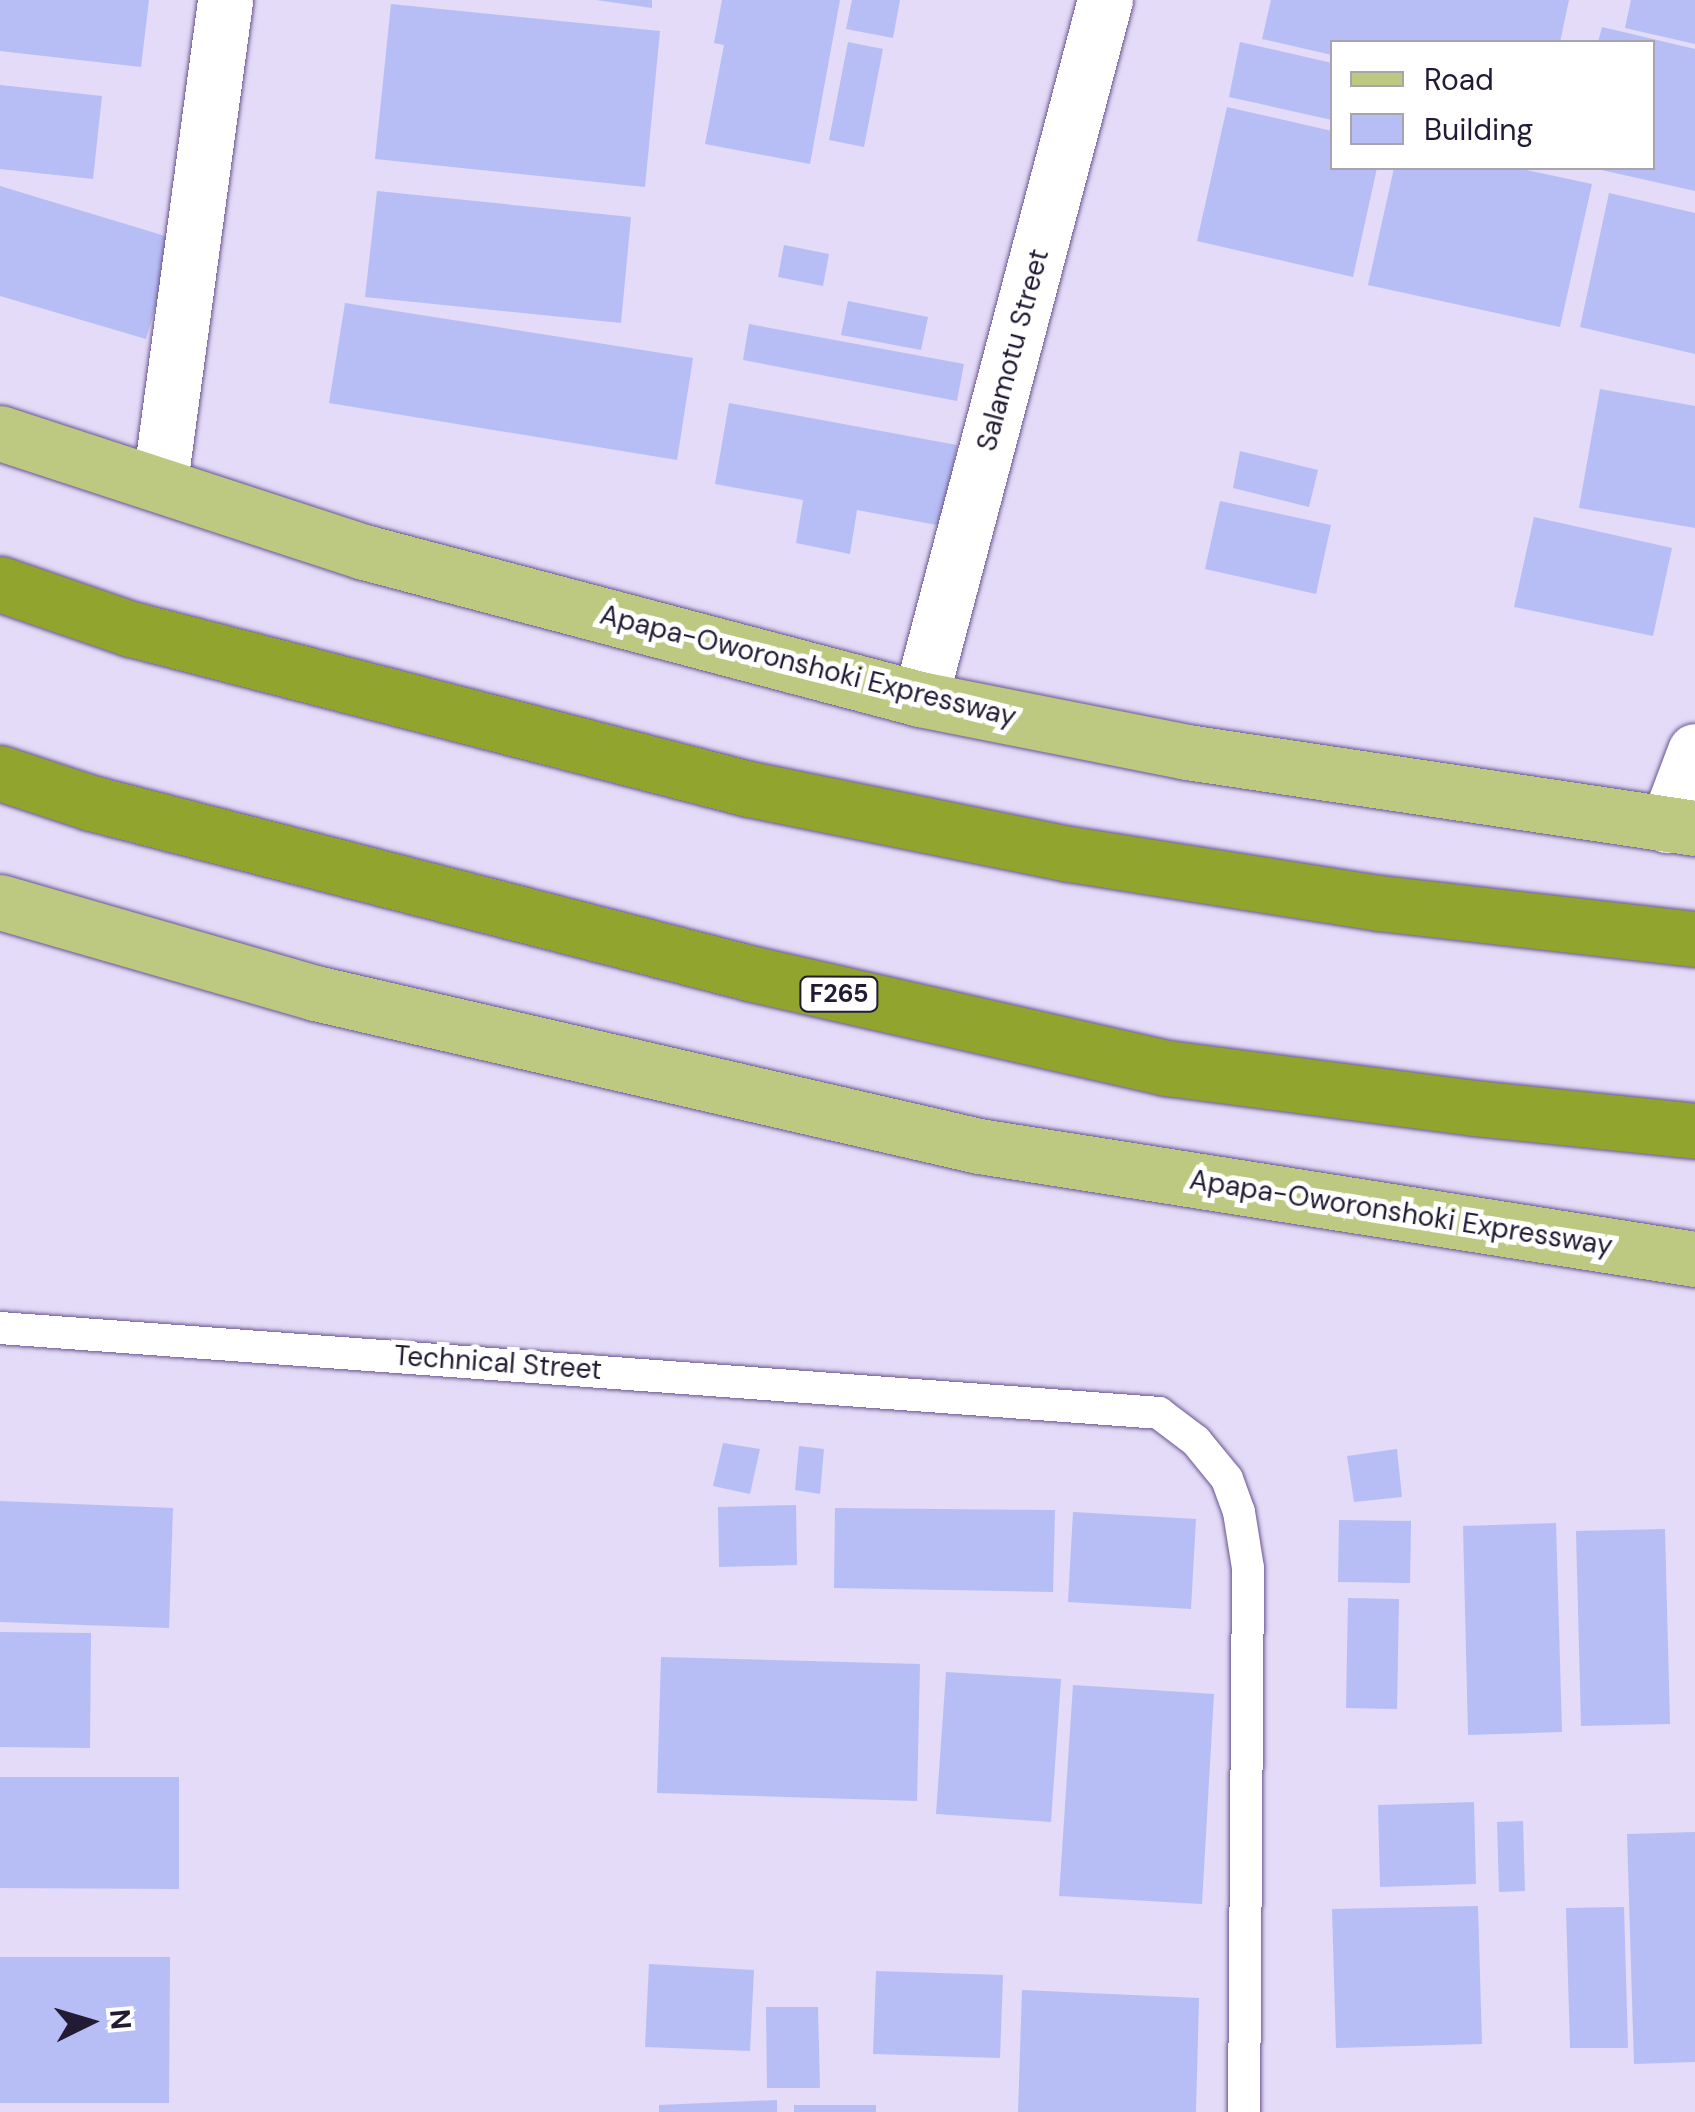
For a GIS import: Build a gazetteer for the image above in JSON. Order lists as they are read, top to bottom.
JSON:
{
  "streets": {
    "highway": ["F265"],
    "main road": ["Apapa-Oworonshoki Expressway"],
    "street": ["Salamotu Street"],
    "lane": ["Technical Street"]
  },
  "crossings": [
    ["Salamotu Street", "Apapa-Oworonshoki Expressway"]
  ],
  "legend": ["Road", "Building"],
  "north": "right"
}
